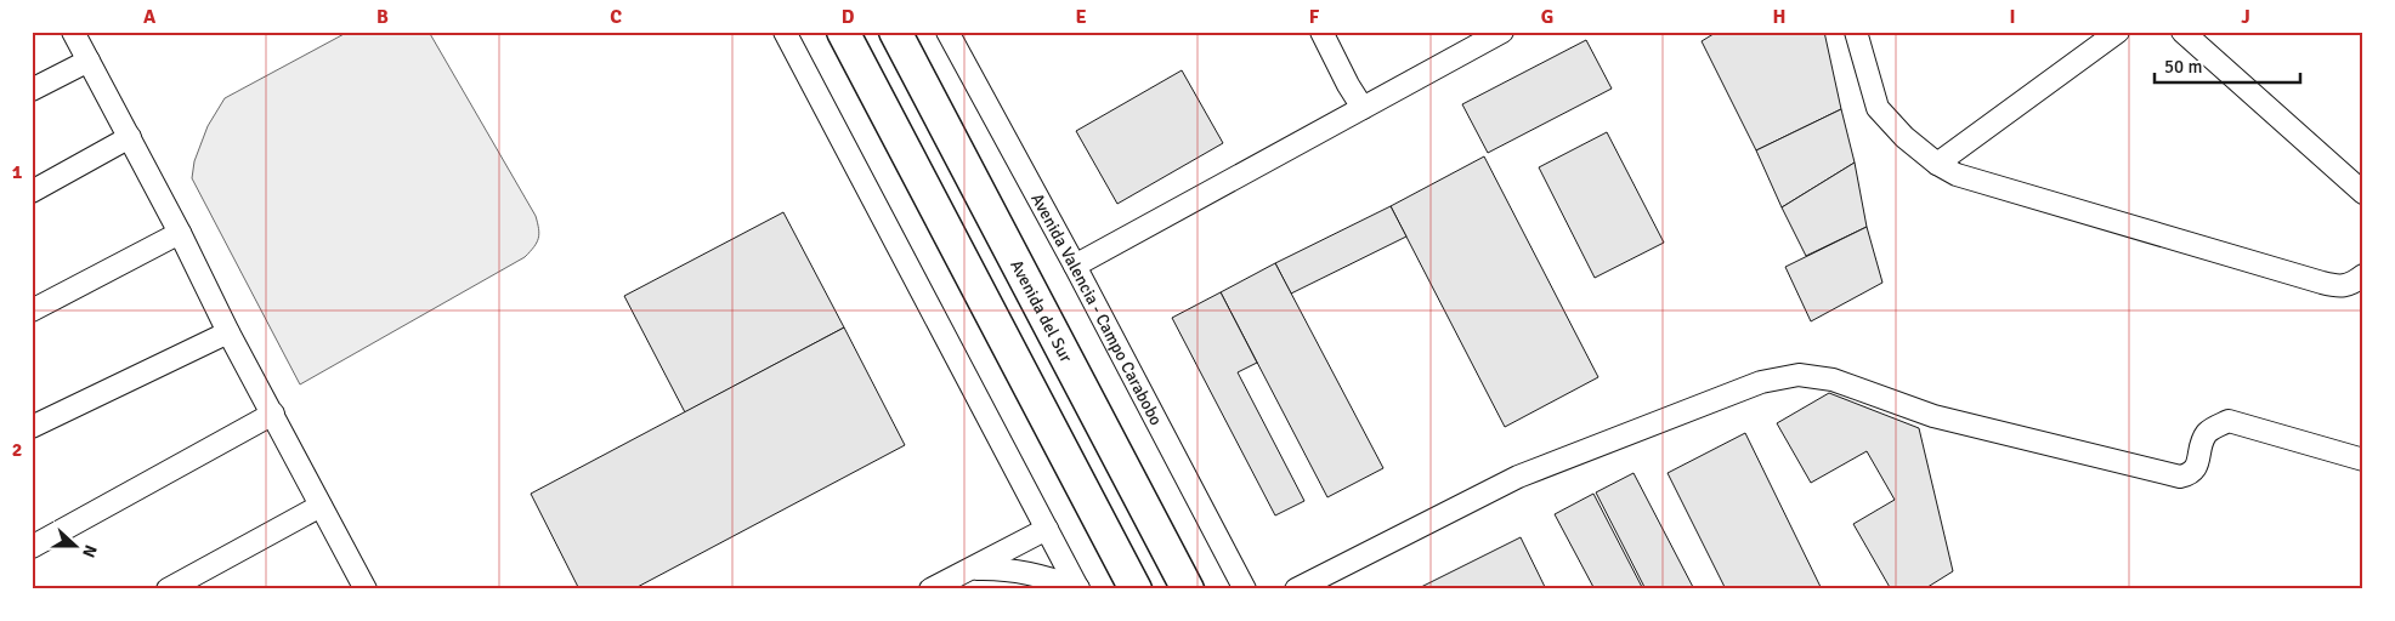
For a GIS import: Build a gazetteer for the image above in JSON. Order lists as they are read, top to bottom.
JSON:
{
  "streets": {
    "highway": ["Avenida del Sur"],
    "street": ["Avenida Valencia - Campo Carabobo"]
  },
  "scale_bar": "50 m",
  "north": "right",
  "grid": {
    "columns": [
      "A",
      "B",
      "C",
      "D",
      "E",
      "F",
      "G",
      "H",
      "I",
      "J"
    ],
    "rows": ["1", "2"]
  }
}
